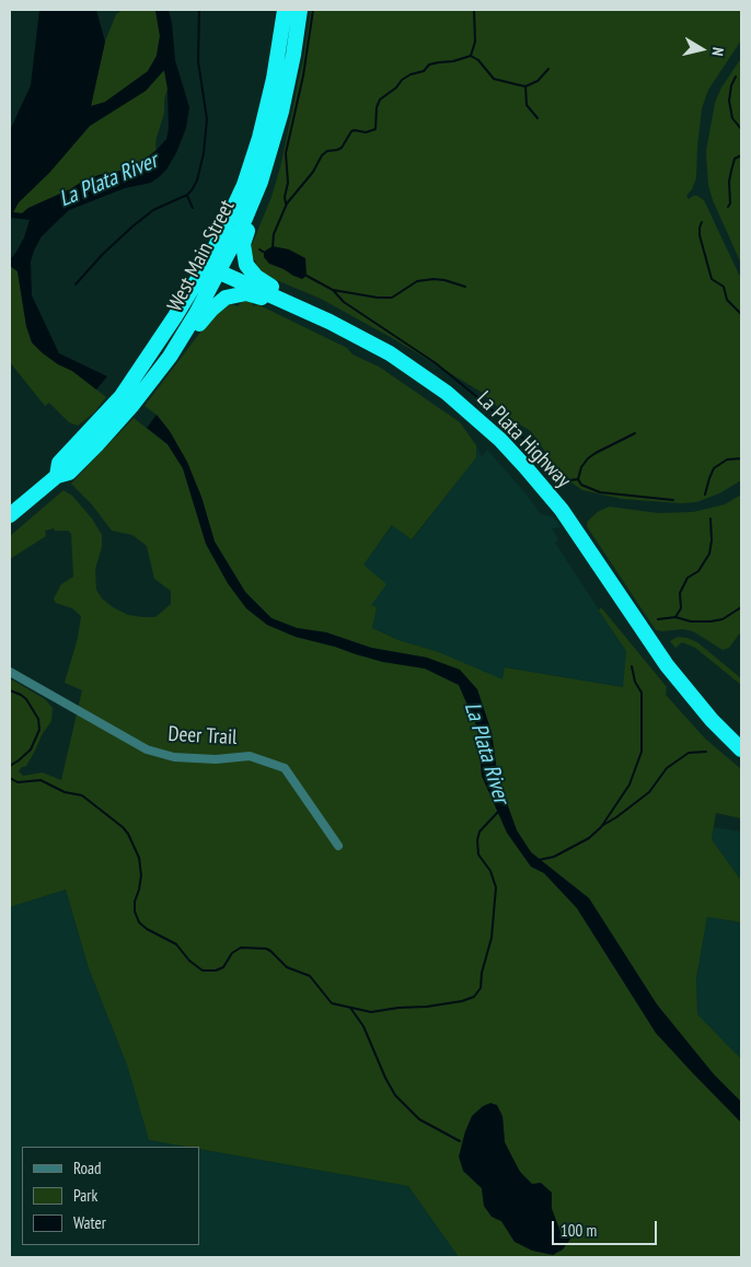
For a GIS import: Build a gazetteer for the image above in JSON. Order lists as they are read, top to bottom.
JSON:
{
  "streets": {
    "highway": ["West Main Street", "La Plata Highway"],
    "street": ["Deer Trail"]
  },
  "crossings": [
    ["West Main Street", "La Plata Highway"]
  ],
  "water": ["La Plata River"],
  "legend": ["Road", "Park", "Water"],
  "scale_bar": "100 m",
  "north": "right"
}
